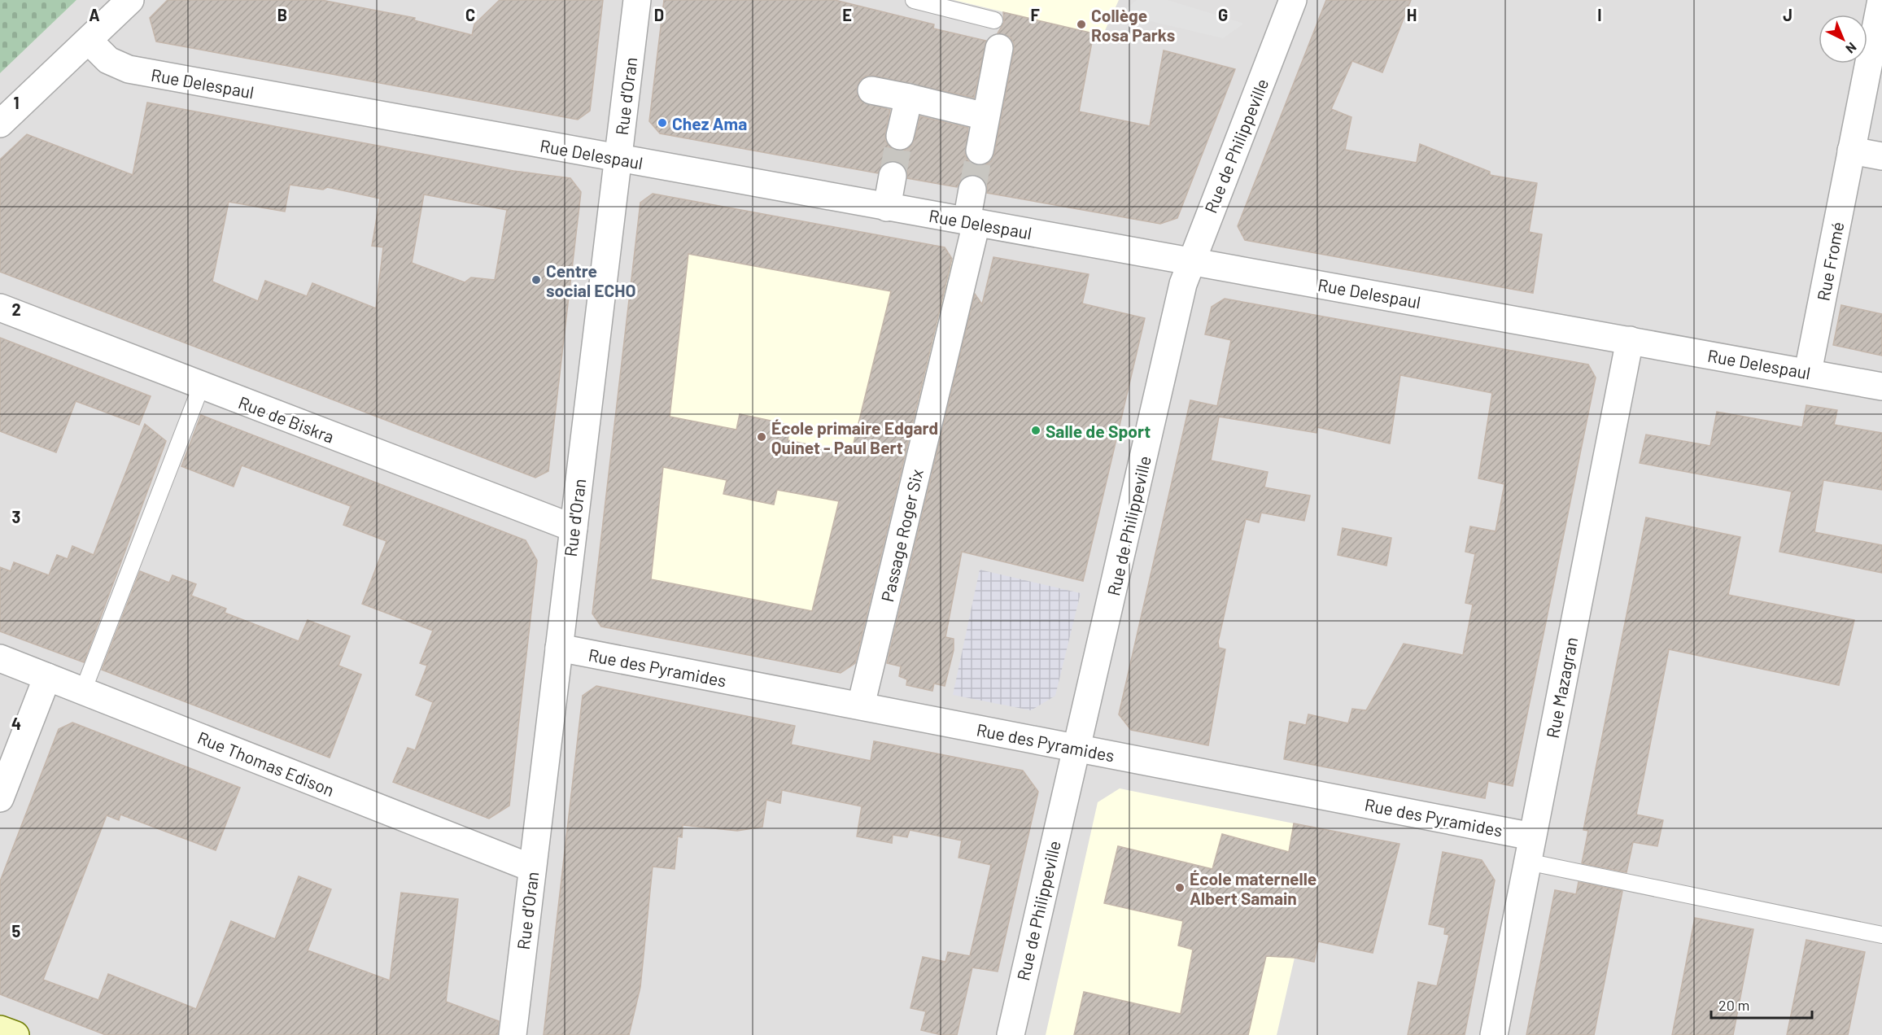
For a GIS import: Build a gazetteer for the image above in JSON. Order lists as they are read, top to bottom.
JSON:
{
  "streets": {
    "street": [
      "Rue Delespaul",
      "Rue d'Oran",
      "Rue de Philippeville",
      "Rue Fromé",
      "Rue de Biskra",
      "Passage Roger Six",
      "Rue des Pyramides",
      "Rue Mazagran",
      "Rue Thomas Edison"
    ]
  },
  "crossings": [
    ["Rue Delespaul", "Rue d'Oran"],
    ["Rue Delespaul", "Rue de Philippeville"],
    ["Rue Delespaul", "Rue Fromé"],
    ["Rue Delespaul", "Passage Roger Six"],
    ["Rue Delespaul", "Rue Mazagran"],
    ["Rue d'Oran", "Rue de Biskra"],
    ["Rue d'Oran", "Rue des Pyramides"],
    ["Rue d'Oran", "Rue Thomas Edison"],
    ["Rue de Philippeville", "Rue des Pyramides"],
    ["Passage Roger Six", "Rue des Pyramides"],
    ["Rue des Pyramides", "Rue Mazagran"]
  ],
  "places": [
    "Collège Rosa Parks",
    "Chez Ama",
    "Centre social ECHO",
    "Salle de Sport",
    "École primaire Edgard Quinet - Paul Bert",
    "École maternelle Albert Samain"
  ],
  "scale_bar": "20 m",
  "north": "bottom right",
  "grid": {
    "columns": [
      "A",
      "B",
      "C",
      "D",
      "E",
      "F",
      "G",
      "H",
      "I",
      "J"
    ],
    "rows": [
      "1",
      "2",
      "3",
      "4",
      "5"
    ]
  }
}
